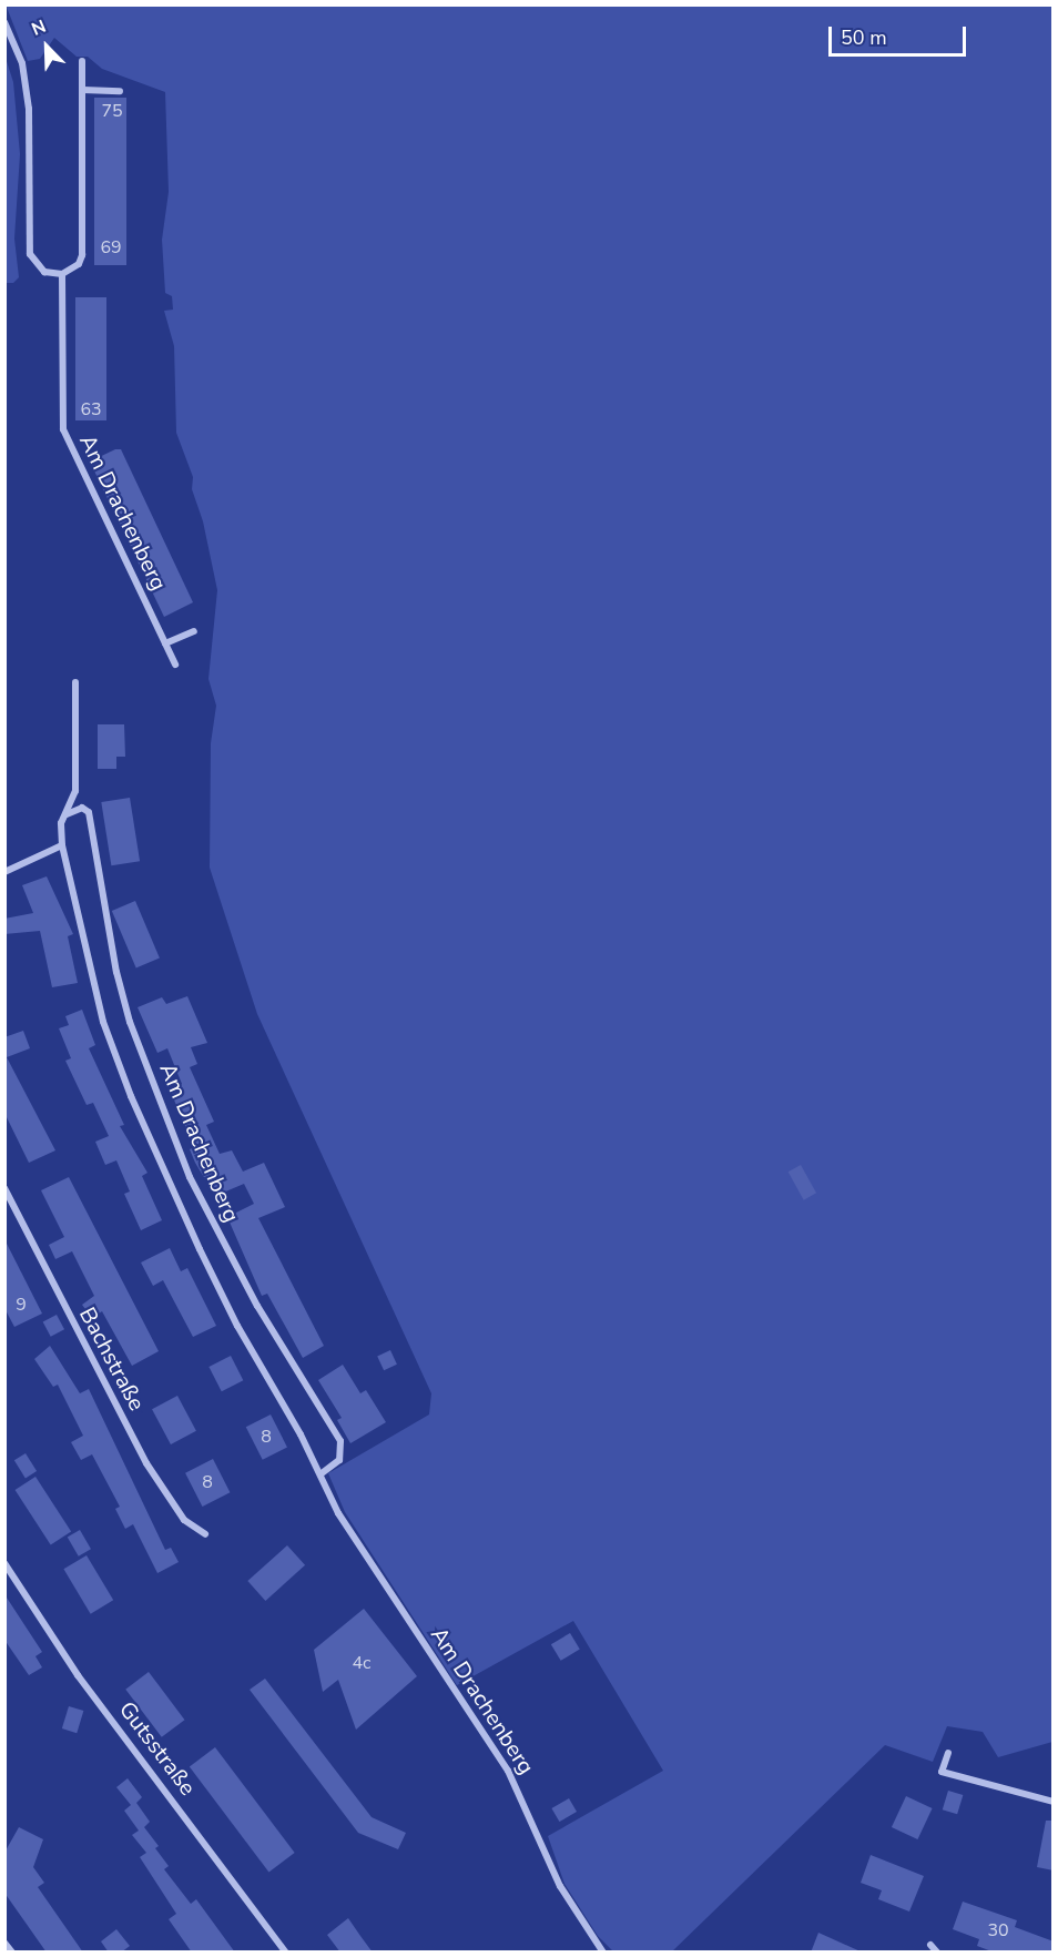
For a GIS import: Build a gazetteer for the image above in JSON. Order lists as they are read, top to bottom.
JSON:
{
  "streets": {
    "street": ["Am Drachenberg", "Bachstraße", "Gutsstraße"]
  },
  "house_numbers": [
    "75",
    "69",
    "63",
    "9",
    "8",
    "8",
    "4c",
    "30"
  ],
  "scale_bar": "50 m",
  "north": "top left"
}
